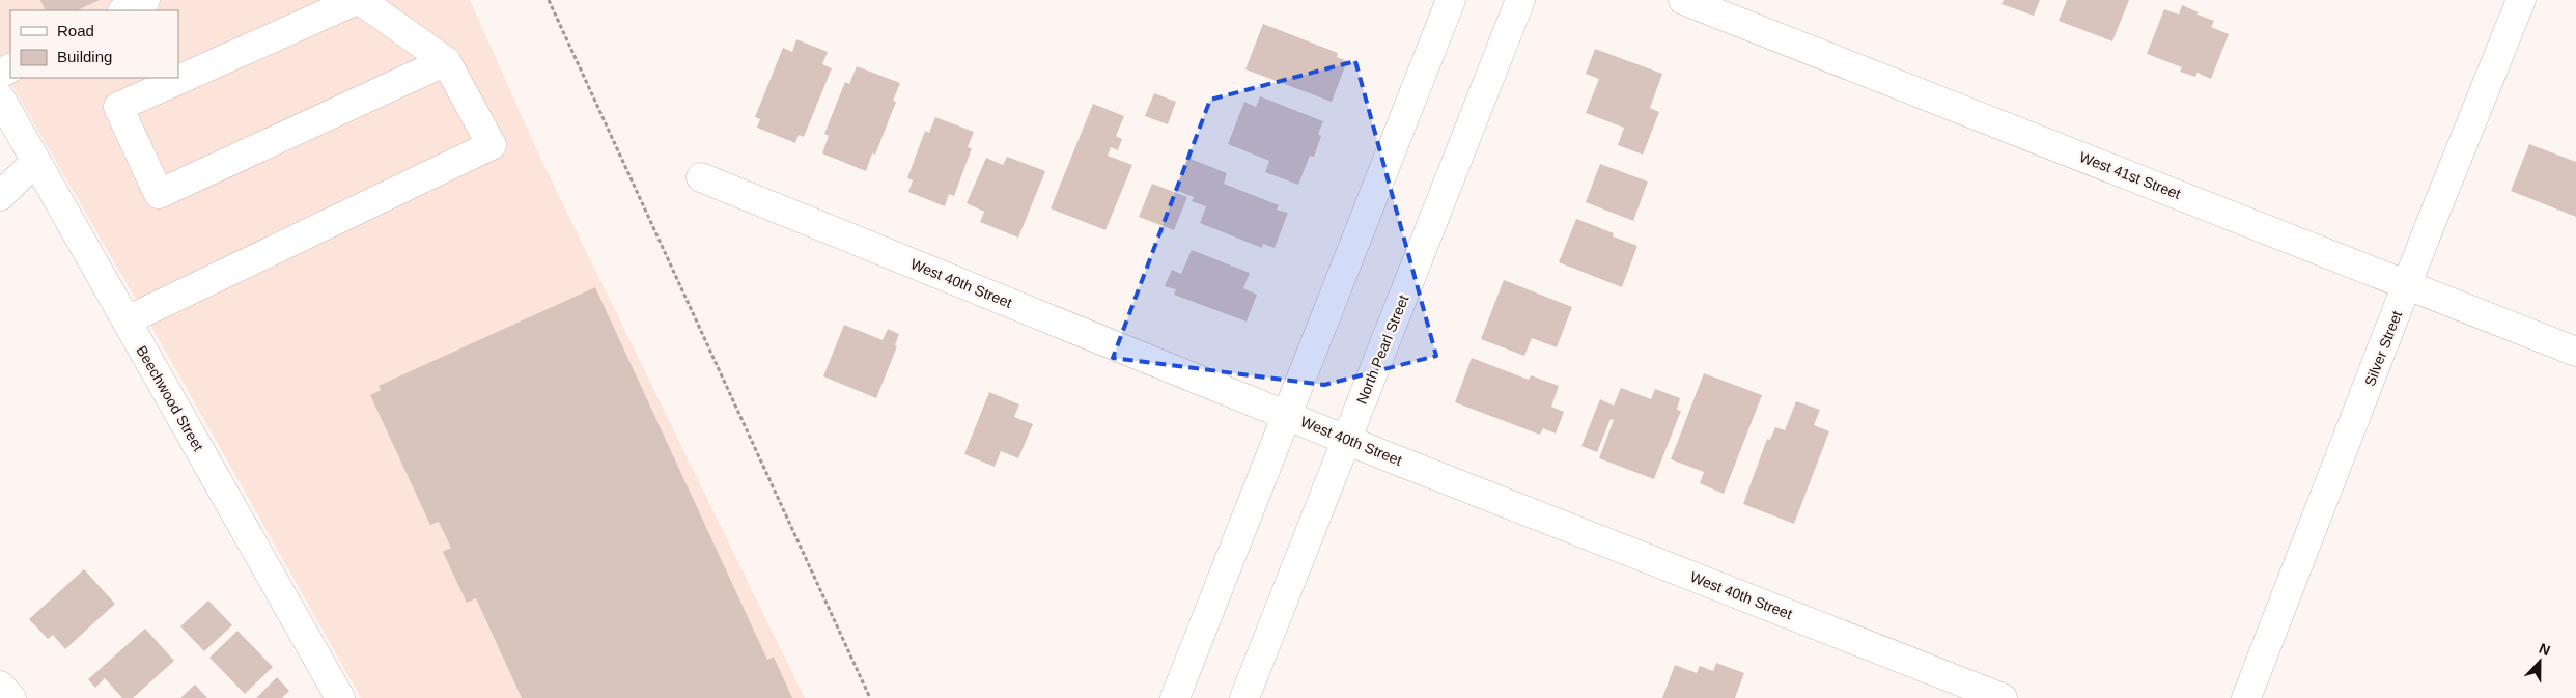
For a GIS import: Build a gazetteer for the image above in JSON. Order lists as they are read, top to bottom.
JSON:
{
  "streets": {
    "street": [
      "West 41st Street",
      "West 40th Street",
      "Silver Street",
      "North Pearl Street",
      "Beechwood Street"
    ]
  },
  "crossings": [
    ["West 41st Street", "Silver Street"],
    ["West 40th Street", "North Pearl Street"]
  ],
  "legend": ["Road", "Building"],
  "north": "top"
}
